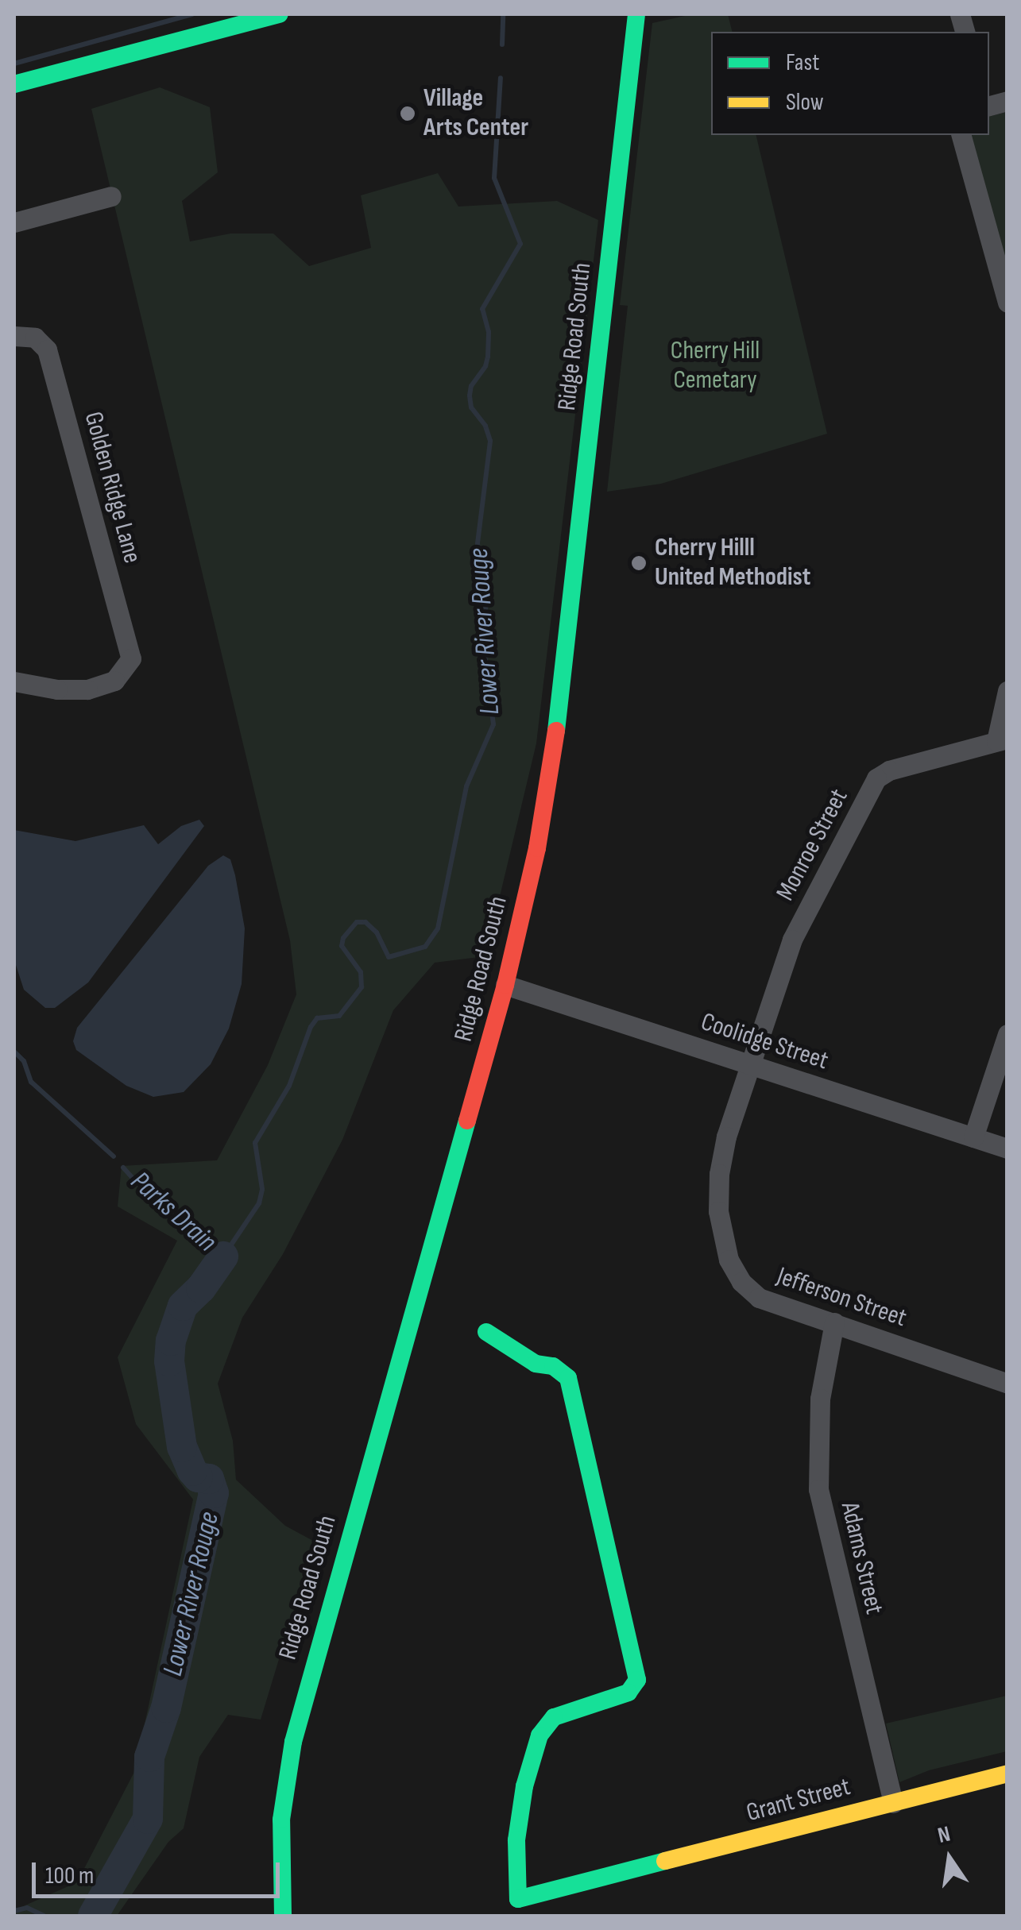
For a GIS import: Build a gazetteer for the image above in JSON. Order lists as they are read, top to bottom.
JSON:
{
  "streets": {
    "main road": ["Ridge Road South", "Grant Street"],
    "street": [
      "Golden Ridge Lane",
      "Monroe Street",
      "Coolidge Street",
      "Jefferson Street",
      "Adams Street"
    ]
  },
  "crossings": [
    ["Ridge Road South", "Coolidge Street"],
    ["Monroe Street", "Coolidge Street"],
    ["Monroe Street", "Jefferson Street"],
    ["Coolidge Street", "Jefferson Street"],
    ["Jefferson Street", "Adams Street"],
    ["Adams Street", "Grant Street"]
  ],
  "water": ["Lower River Rouge", "Parks Drain"],
  "parks": ["Cherry Hill Cemetary"],
  "places": ["Village Arts Center", "Cherry Hilll United Methodist"],
  "legend": ["Fast", "Slow"],
  "scale_bar": "100 m",
  "north": "top"
}
